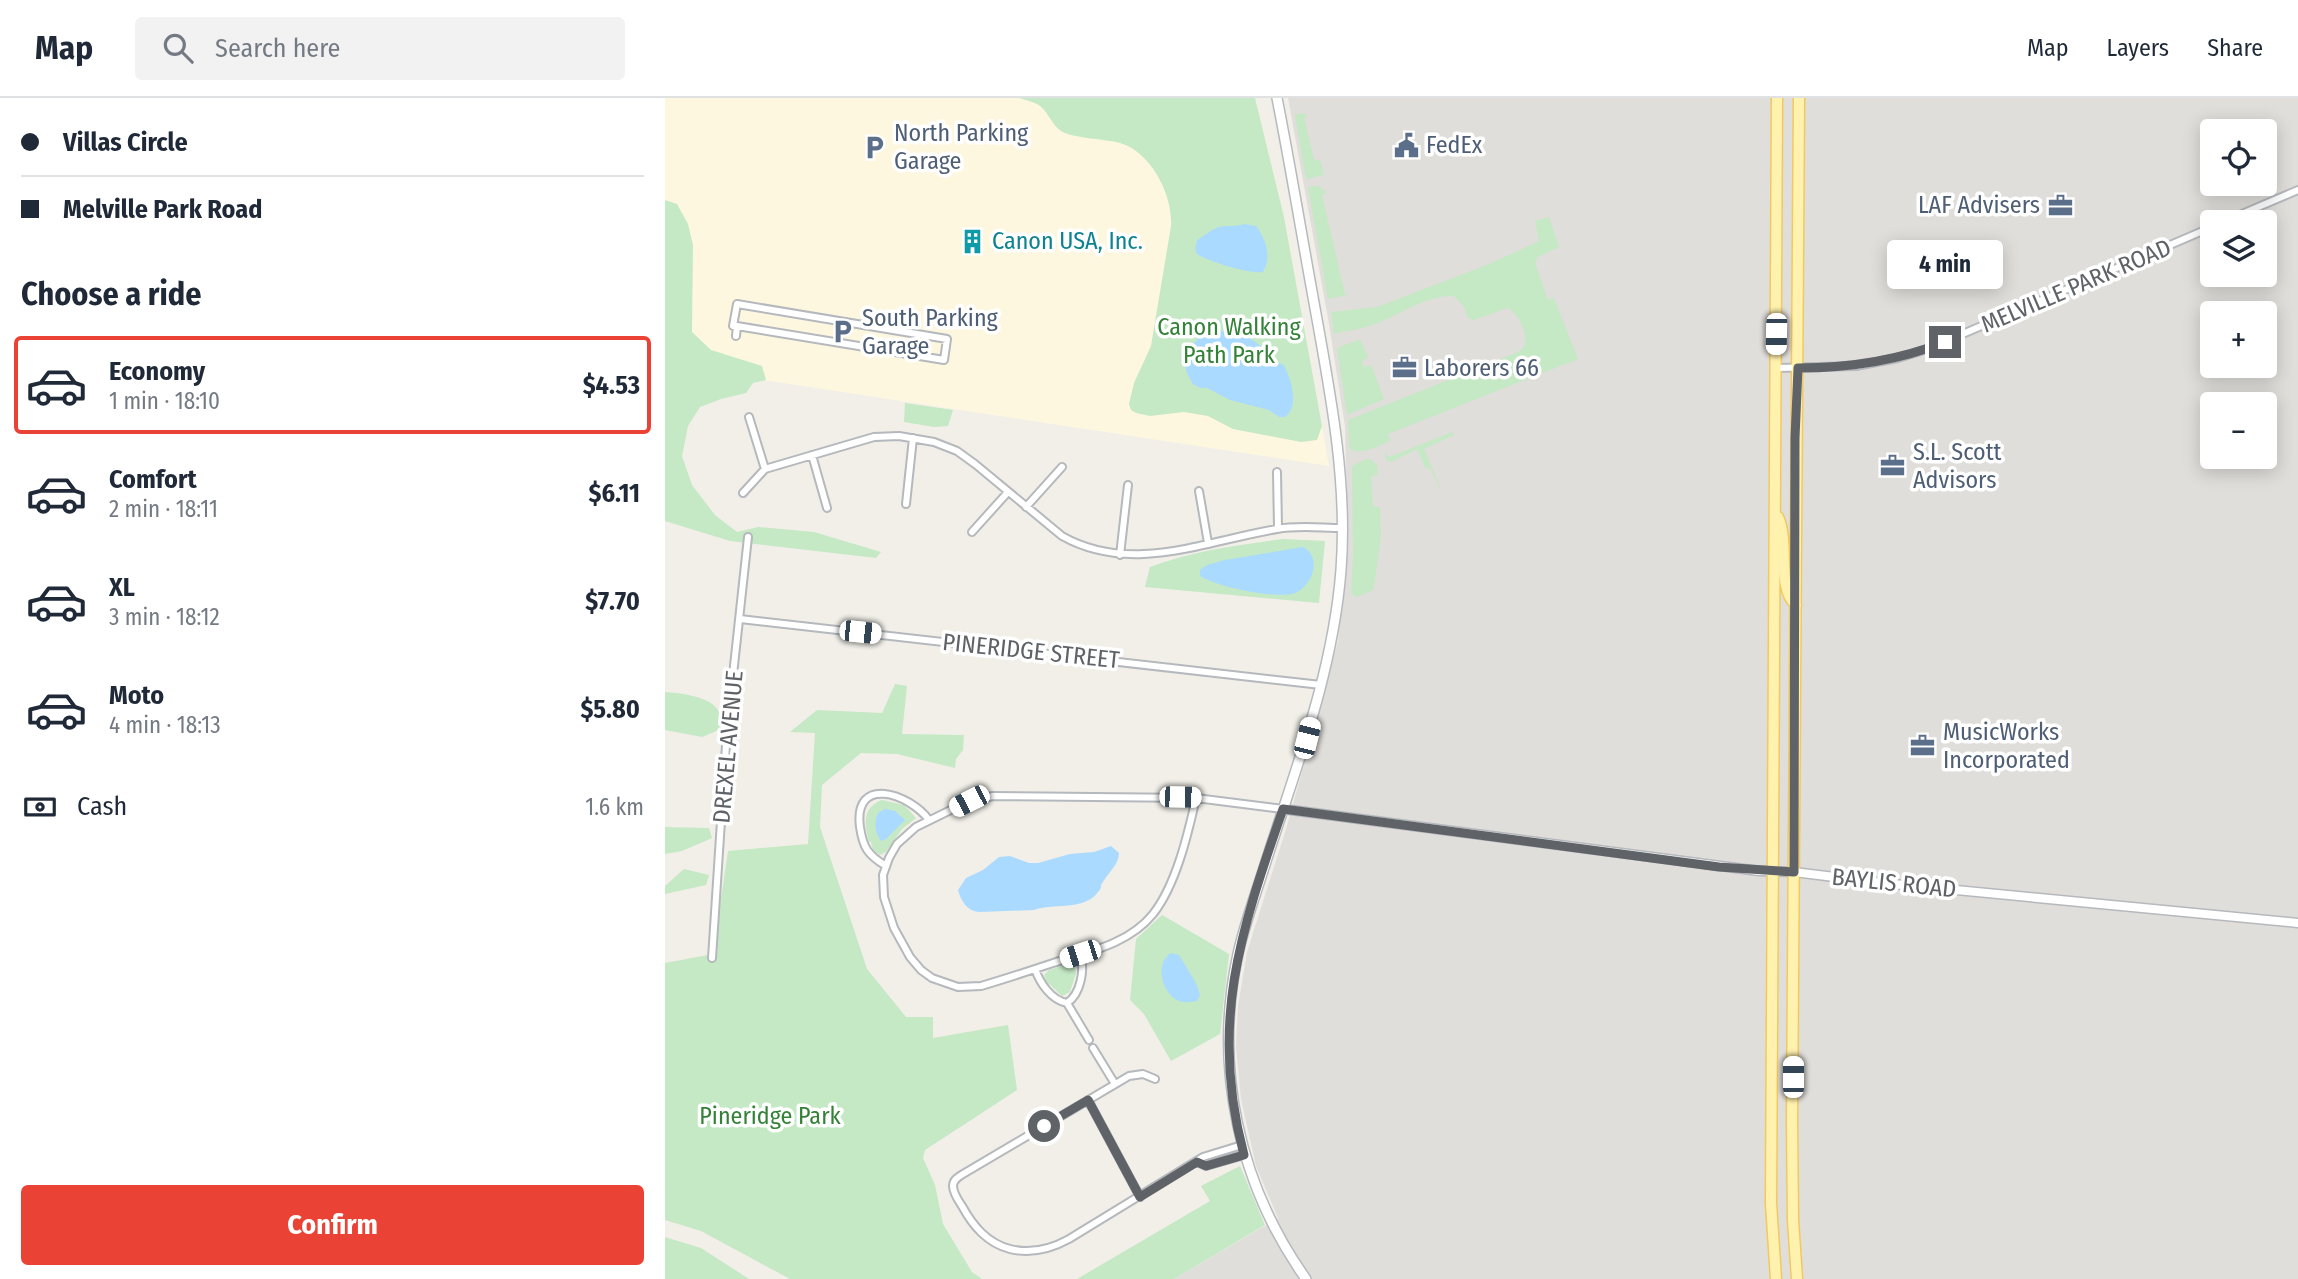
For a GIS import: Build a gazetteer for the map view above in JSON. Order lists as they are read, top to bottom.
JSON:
{
  "streets": {
    "street": [
      "MELVILLE PARK ROAD",
      "PINERIDGE STREET",
      "DREXEL AVENUE",
      "BAYLIS ROAD"
    ]
  },
  "crossings": [
    ["PINERIDGE STREET", "DREXEL AVENUE"]
  ],
  "parks": ["Canon Walking Path Park", "Pineridge Park"],
  "places": {
    "public building": ["FedEx"],
    "parking": ["North Parking Garage", "South Parking Garage"],
    "office": [
      "LAF Advisers",
      "Laborers 66",
      "S.L. Scott Advisors",
      "MusicWorks Incorporated"
    ],
    "building": ["Canon USA, Inc."]
  },
  "page": {
    "header": "Map",
    "search": "Search here",
    "nav": ["Map", "Layers", "Share"],
    "banner": ["Villas Circle", "Melville Park Road"],
    "map_buttons": ["+", "−"],
    "bubble": "4 min",
    "heading": "Choose a ride",
    "list": [
      {
        "name": "Economy",
        "note": "1 min · 18:10",
        "value": "$4.53"
      },
      {
        "name": "Comfort",
        "note": "2 min · 18:11",
        "value": "$6.11"
      },
      {
        "name": "XL",
        "note": "3 min · 18:12",
        "value": "$7.70"
      },
      {
        "name": "Moto",
        "note": "4 min · 18:13",
        "value": "$5.80"
      }
    ],
    "pay": ["Cash", "1.6 km"],
    "buttons": "Confirm"
  }
}
